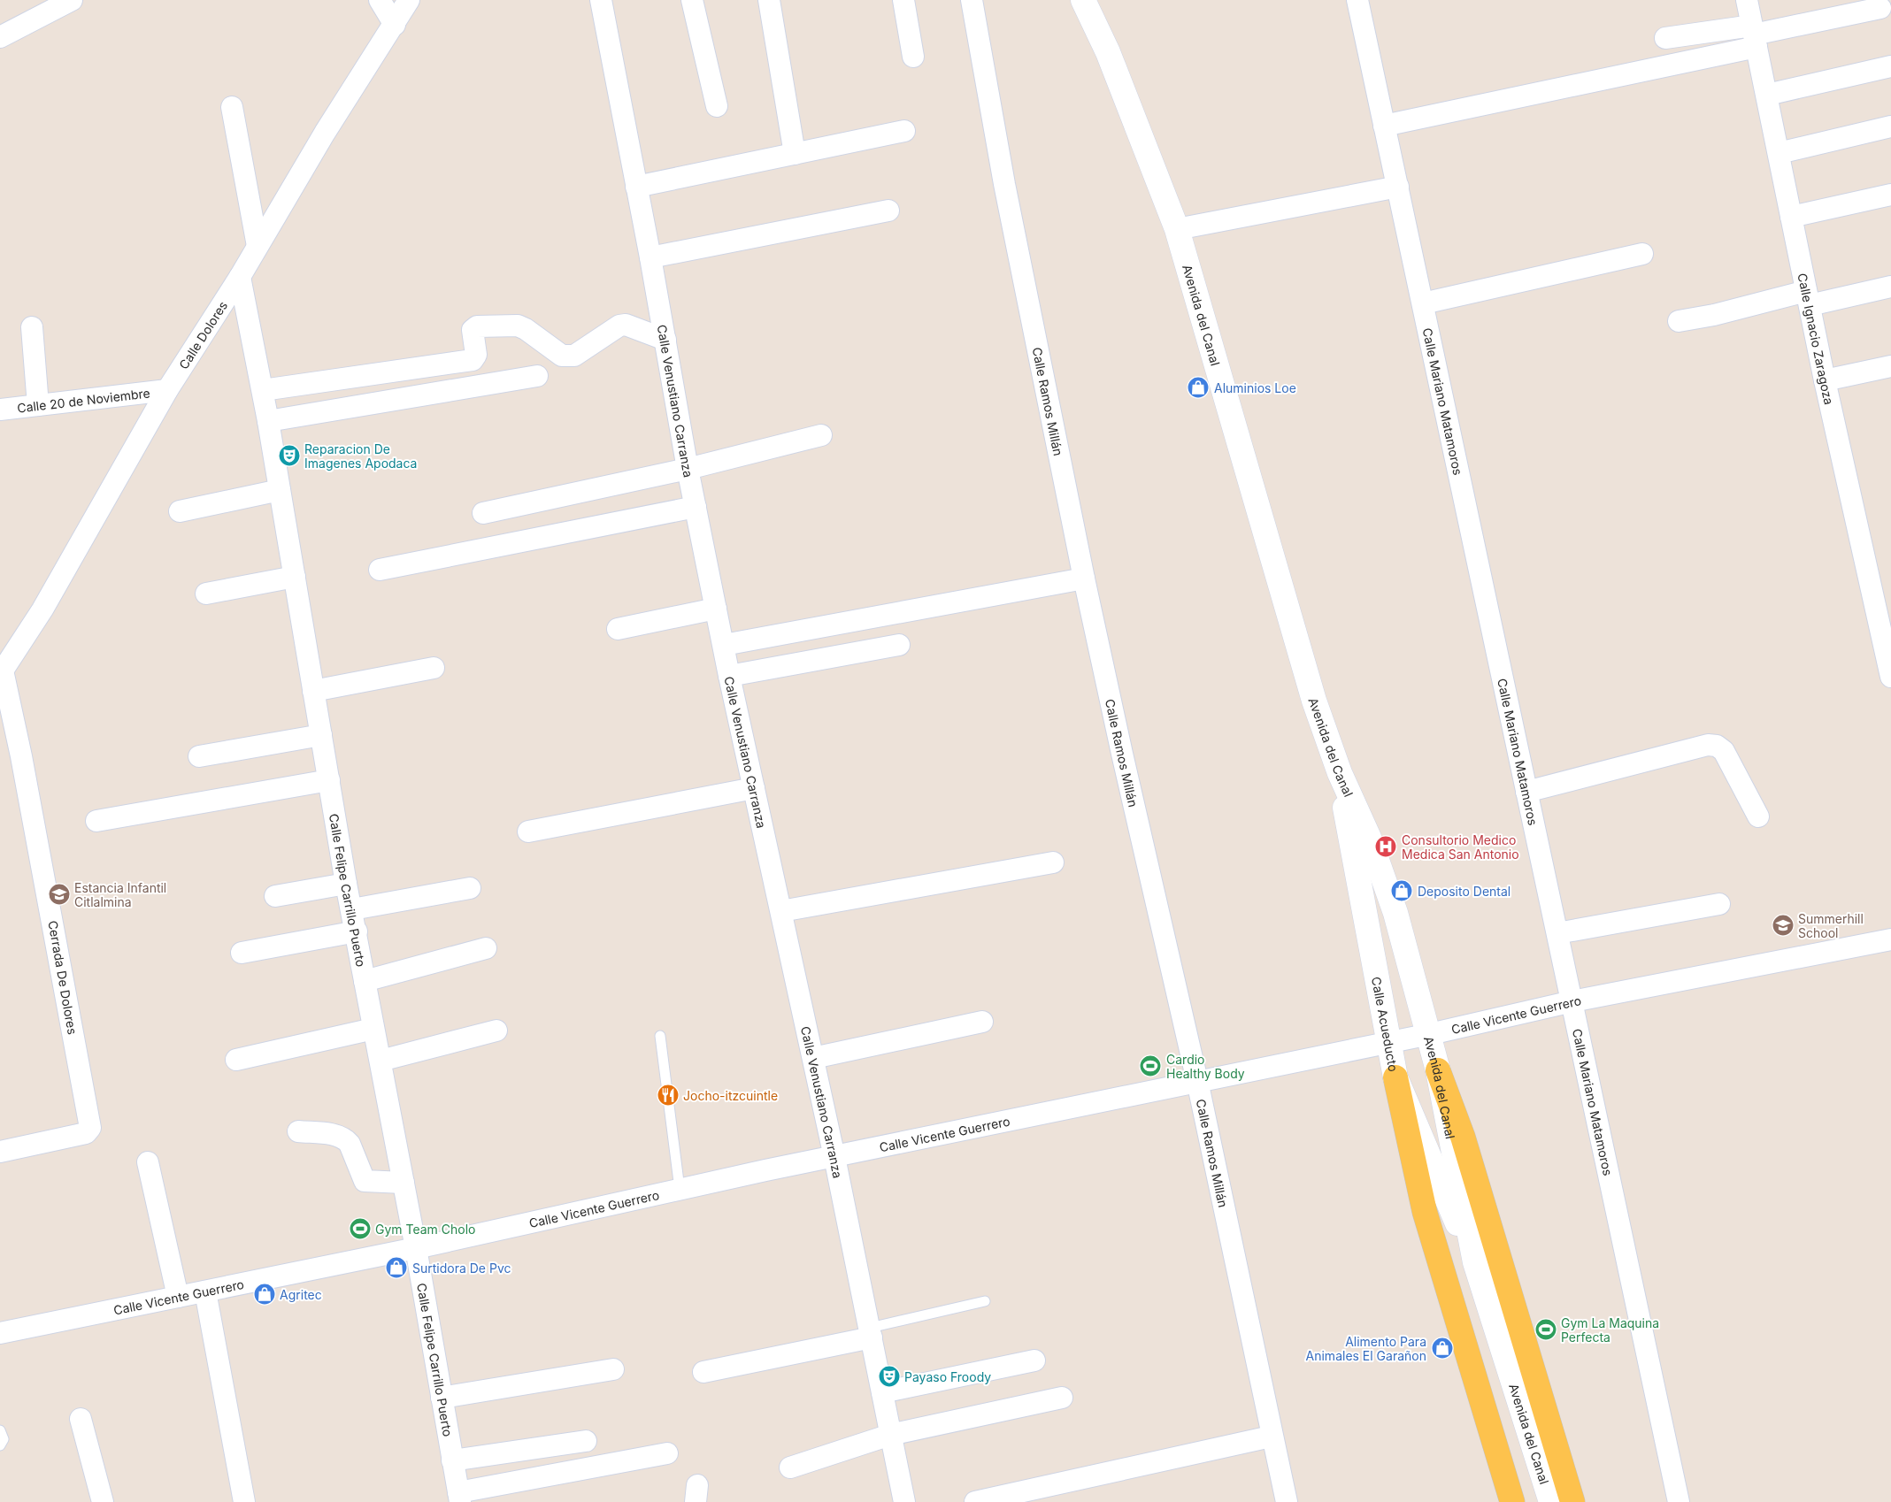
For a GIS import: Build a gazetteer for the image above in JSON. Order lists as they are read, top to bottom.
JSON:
{
  "streets": {
    "main road": ["Avenida del Canal", "Calle Acueducto"],
    "street": [
      "Calle Dolores",
      "Calle Ignacio Zaragoza",
      "Calle 20 de Noviembre",
      "Calle Venustiano Carranza",
      "Calle Mariano Matamoros",
      "Calle Ramos Millán",
      "Calle Felipe Carrillo Puerto",
      "Cerrada De Dolores",
      "Calle Vicente Guerrero"
    ]
  },
  "crossings": [
    ["Avenida del Canal", "Calle Vicente Guerrero"],
    ["Avenida del Canal", "Calle Acueducto"],
    ["Calle Dolores", "Calle 20 de Noviembre"],
    ["Calle Dolores", "Calle Felipe Carrillo Puerto"],
    ["Calle Dolores", "Cerrada De Dolores"],
    ["Calle Venustiano Carranza", "Calle Vicente Guerrero"],
    ["Calle Mariano Matamoros", "Calle Vicente Guerrero"],
    ["Calle Ramos Millán", "Calle Vicente Guerrero"],
    ["Calle Felipe Carrillo Puerto", "Calle Vicente Guerrero"],
    ["Calle Vicente Guerrero", "Calle Acueducto"]
  ],
  "places": {
    "shop": [
      "Aluminios Loe",
      "Deposito Dental",
      "Surtidora De Pvc",
      "Agritec",
      "Alimento Para Animales El Garañon"
    ],
    "theatre": ["Reparacion De Imagenes Apodaca", "Payaso Froody"],
    "hospital": ["Consultorio Medico Medica San Antonio"],
    "school or university": ["Estancia Infantil Citlalmina", "Summerhill School"],
    "sports": ["Cardio Healthy Body", "Gym Team Cholo", "Gym La Maquina Perfecta"],
    "restaurant": ["Jocho-itzcuintle"]
  }
}
